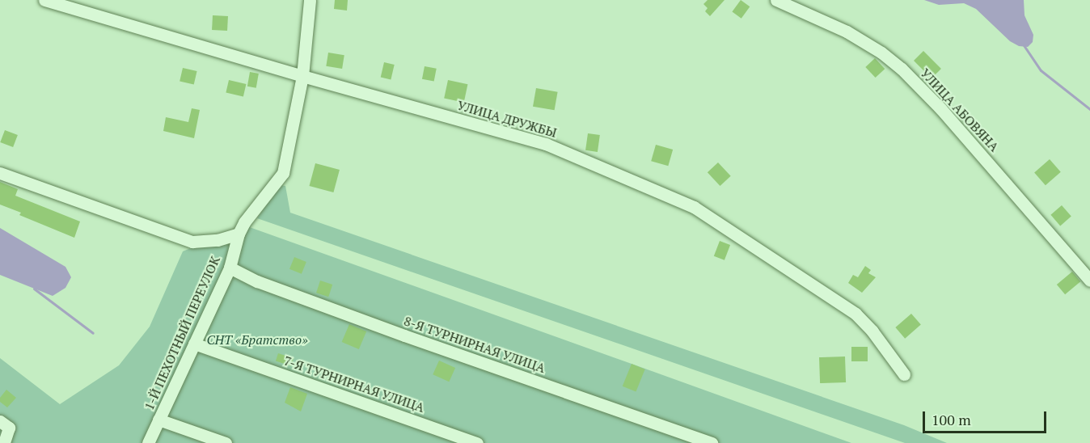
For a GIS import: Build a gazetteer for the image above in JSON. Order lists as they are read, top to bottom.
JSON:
{
  "streets": {
    "street": [
      "УЛИЦА АБОВЯНА",
      "УЛИЦА ДРУЖБЫ",
      "1-Й ПЕХОТНЫЙ ПЕРЕУЛОК",
      "8-Я ТУРНИРНАЯ УЛИЦА",
      "7-Я ТУРНИРНАЯ УЛИЦА"
    ]
  },
  "crossings": [
    ["УЛИЦА ДРУЖБЫ", "1-Й ПЕХОТНЫЙ ПЕРЕУЛОК"],
    ["1-Й ПЕХОТНЫЙ ПЕРЕУЛОК", "8-Я ТУРНИРНАЯ УЛИЦА"],
    ["1-Й ПЕХОТНЫЙ ПЕРЕУЛОК", "7-Я ТУРНИРНАЯ УЛИЦА"]
  ],
  "parks": ["СНТ «Братство»"],
  "scale_bar": "100 m"
}
